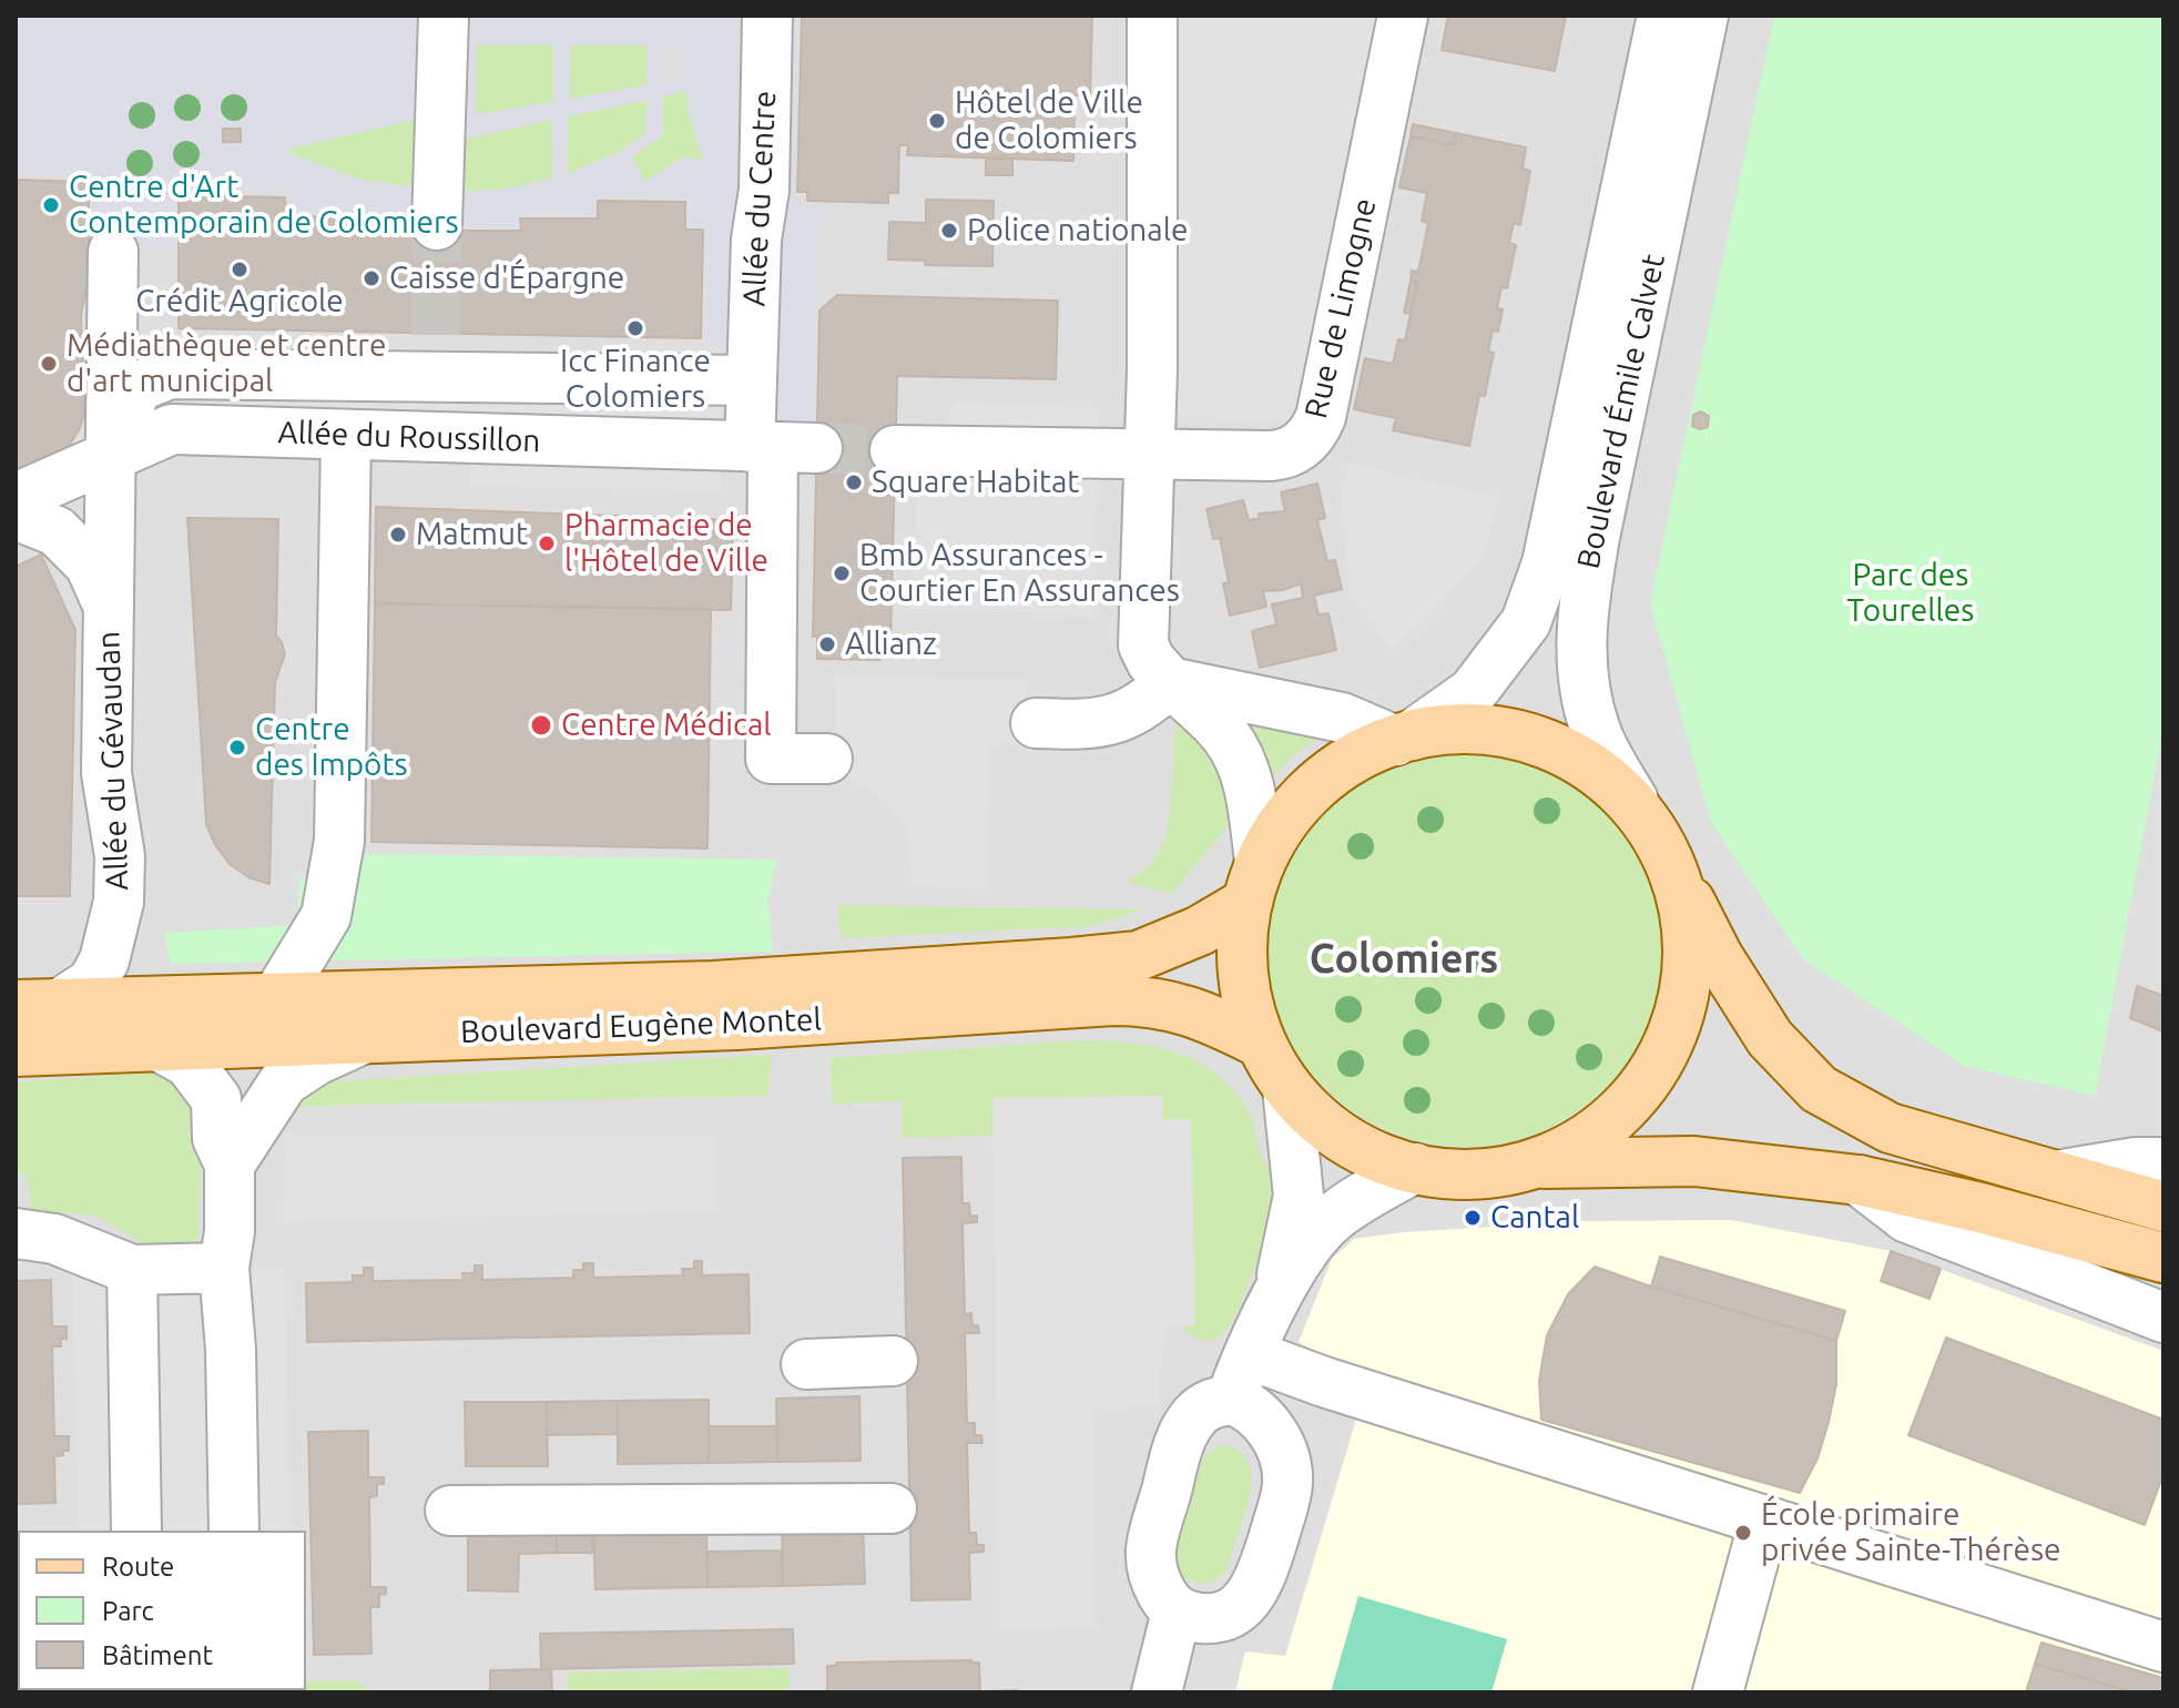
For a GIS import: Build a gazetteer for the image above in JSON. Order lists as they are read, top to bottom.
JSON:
{
  "streets": {
    "main road": ["Boulevard Eugène Montel"],
    "street": [
      "Allée du Centre",
      "Rue de Limogne",
      "Boulevard Émile Calvet",
      "Allée du Roussillon",
      "Allée du Gévaudan"
    ]
  },
  "crossings": [
    ["Allée du Centre", "Allée du Roussillon"],
    ["Allée du Roussillon", "Allée du Gévaudan"],
    ["Allée du Gévaudan", "Boulevard Eugène Montel"]
  ],
  "districts": ["Colomiers"],
  "parks": ["Parc des Tourelles"],
  "places": [
    "Hôtel de Ville de Colomiers",
    "Centre d'Art Contemporain de Colomiers",
    "Police nationale",
    "Crédit Agricole",
    "Caisse d'Épargne",
    "Icc Finance Colomiers",
    "Médiathèque et centre d'art municipal",
    "Square Habitat",
    "Matmut",
    "Pharmacie de l'Hôtel de Ville",
    "Bmb Assurances - Courtier En Assurances",
    "Allianz",
    "Centre Médical",
    "Centre des Impôts",
    "Cantal",
    "École primaire privée Sainte-Thérèse"
  ],
  "legend": ["Route", "Parc", "Bâtiment"]
}
